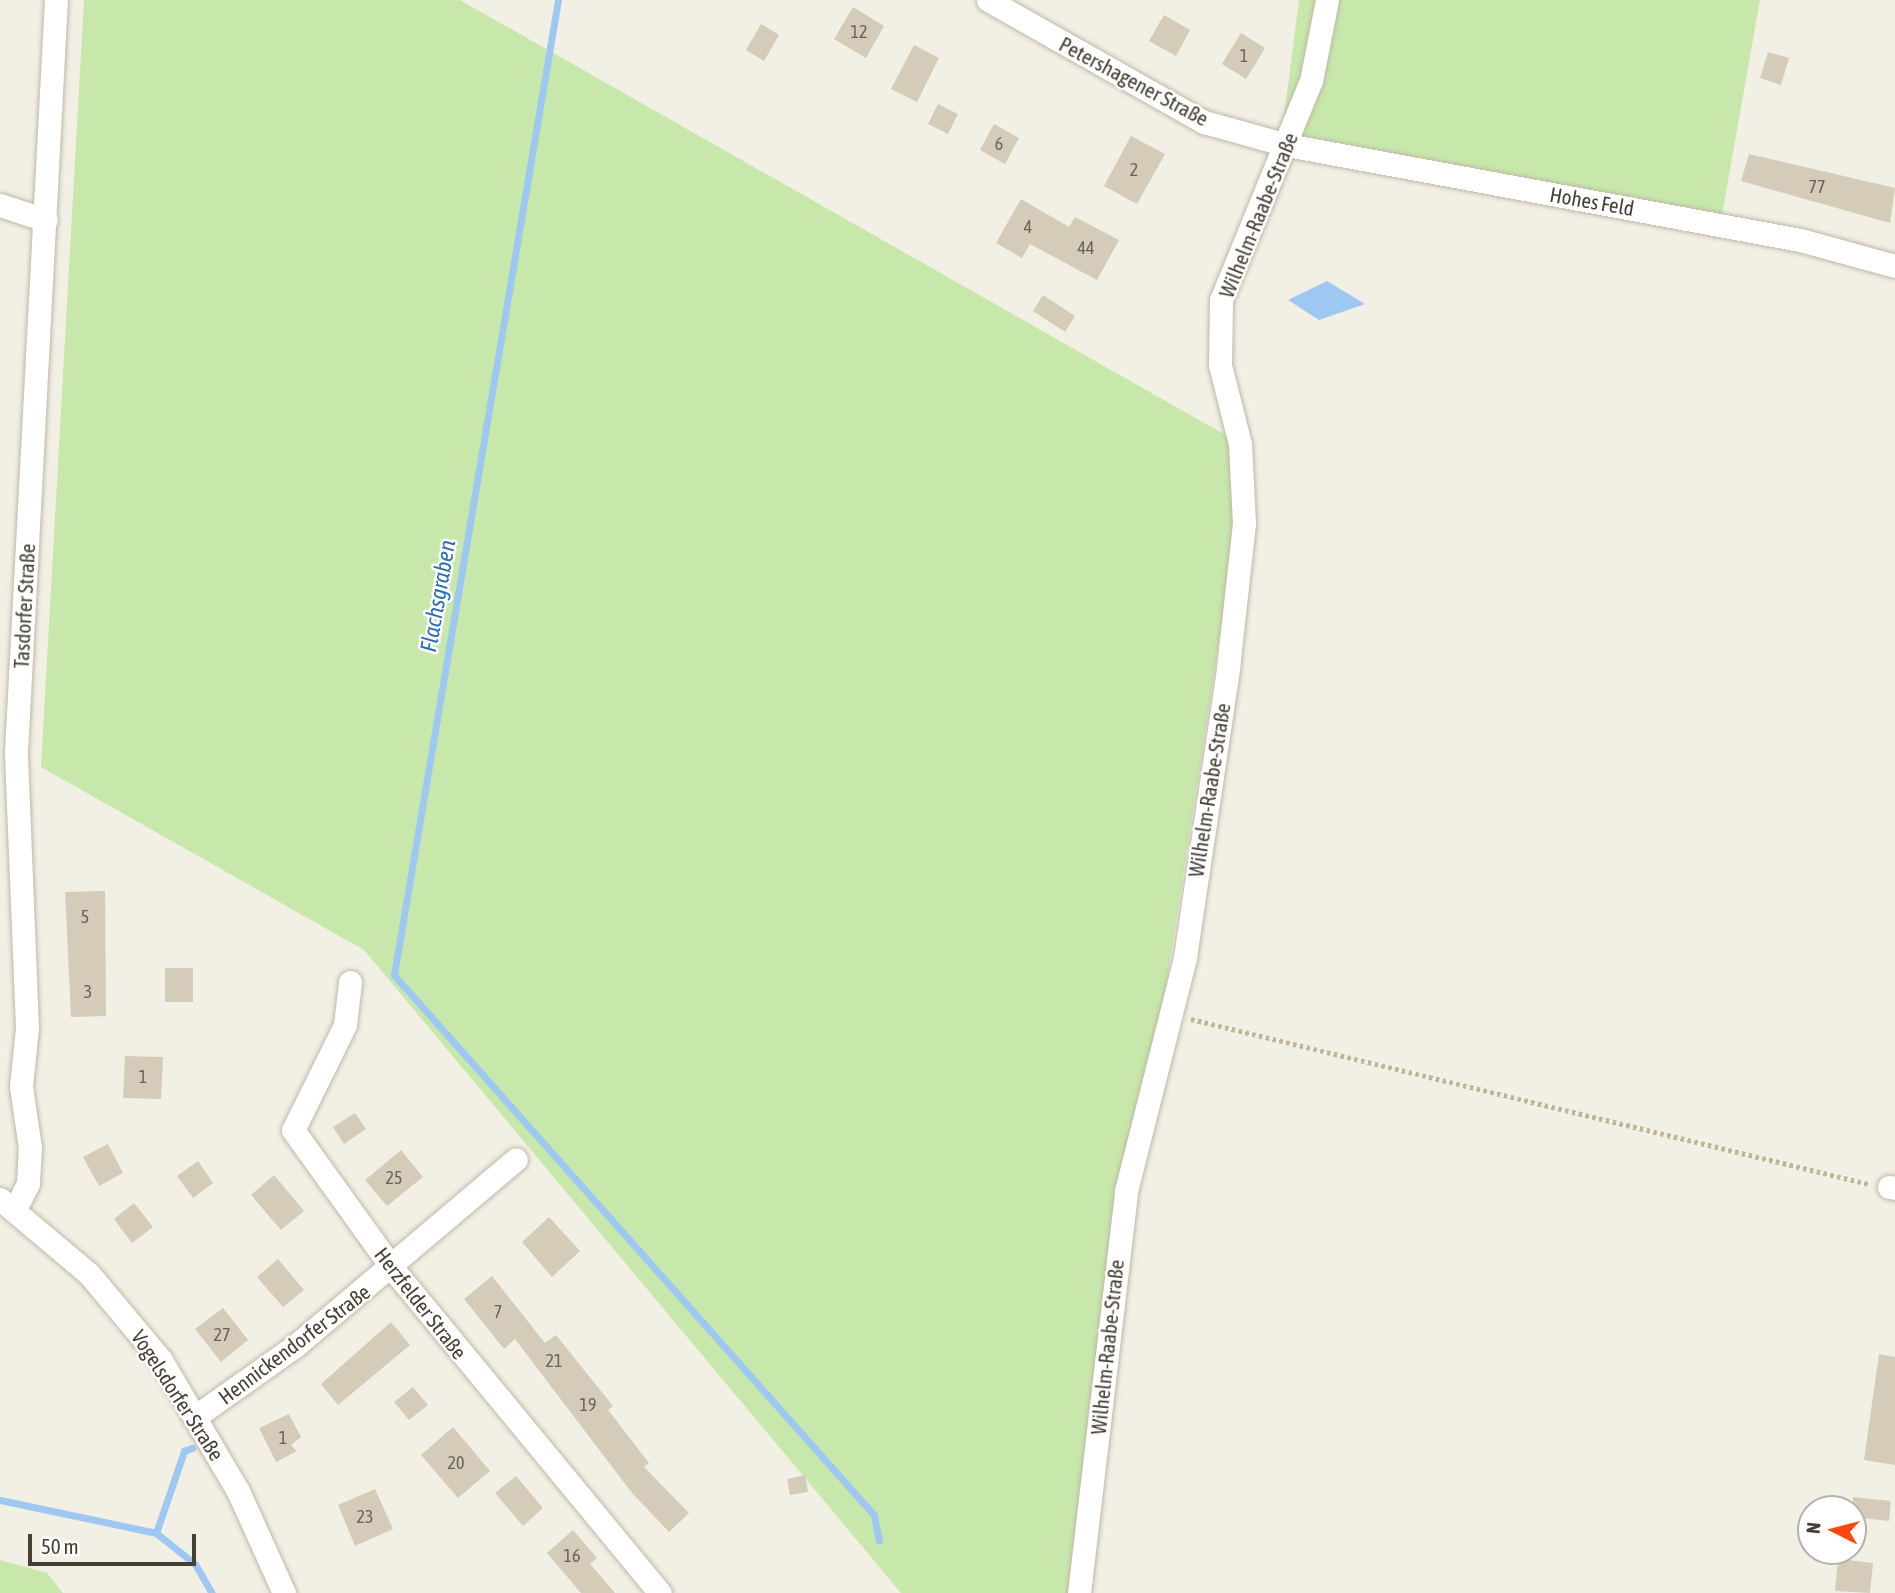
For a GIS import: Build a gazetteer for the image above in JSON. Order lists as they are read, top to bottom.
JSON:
{
  "streets": {
    "street": [
      "Petershagener Straße",
      "Hohes Feld",
      "Wilhelm-Raabe-Straße",
      "Tasdorfer Straße",
      "Herzfelder Straße",
      "Hennickendorfer Straße",
      "Vogelsdorfer Straße"
    ]
  },
  "crossings": [
    ["Petershagener Straße", "Hohes Feld"],
    ["Petershagener Straße", "Wilhelm-Raabe-Straße"],
    ["Hohes Feld", "Wilhelm-Raabe-Straße"],
    ["Tasdorfer Straße", "Vogelsdorfer Straße"],
    ["Herzfelder Straße", "Hennickendorfer Straße"],
    ["Hennickendorfer Straße", "Vogelsdorfer Straße"]
  ],
  "water": ["Flachsgraben"],
  "house_numbers": [
    "12",
    "1",
    "6",
    "2",
    "77",
    "4",
    "44",
    "5",
    "3",
    "1",
    "25",
    "7",
    "27",
    "21",
    "19",
    "1",
    "20",
    "23",
    "16"
  ],
  "scale_bar": "50 m",
  "north": "left"
}
